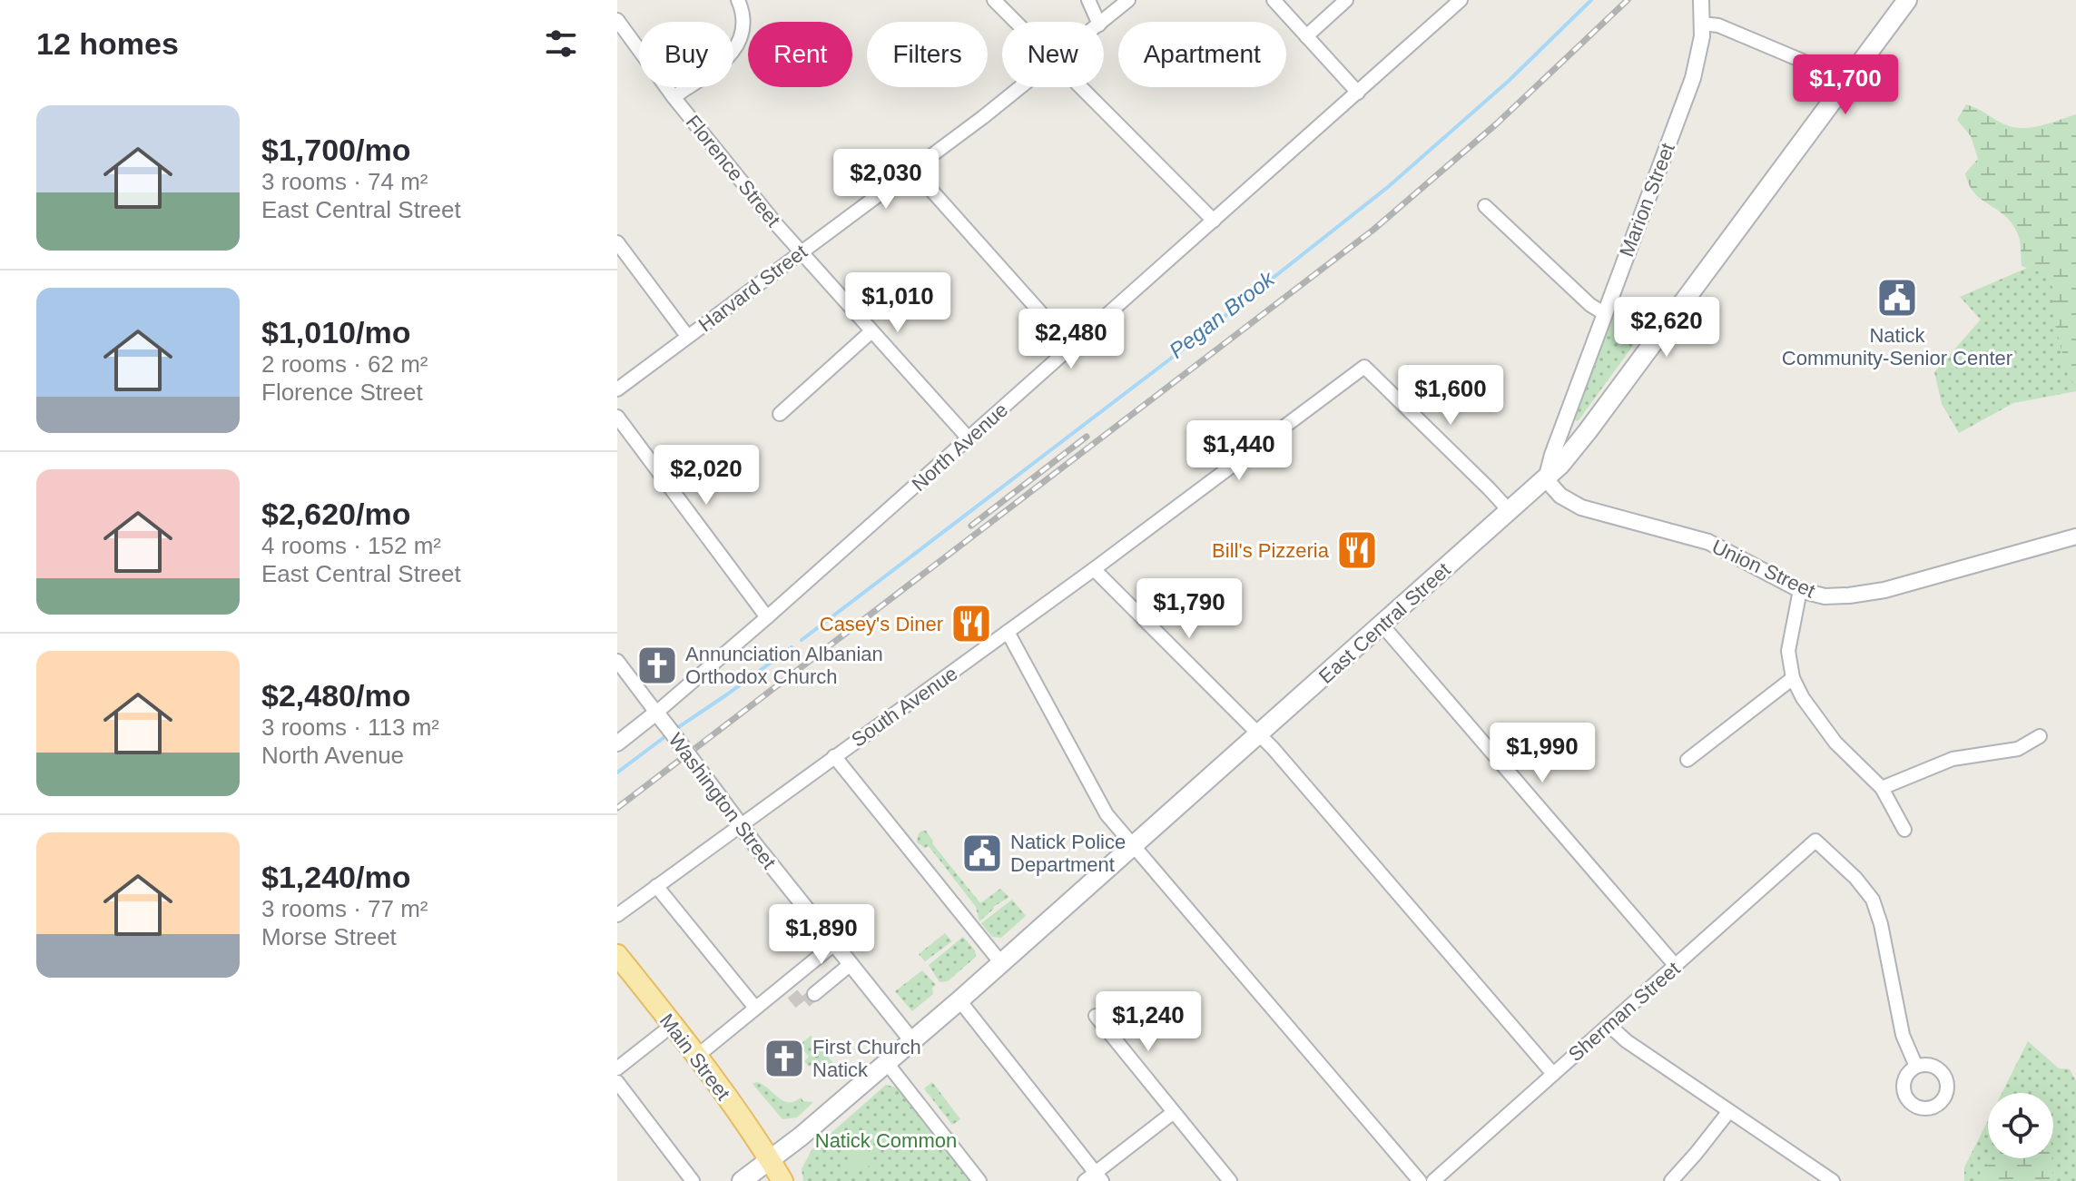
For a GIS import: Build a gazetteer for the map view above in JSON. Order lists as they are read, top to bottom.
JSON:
{
  "streets": {
    "main road": ["East Central Street", "Main Street"],
    "street": [
      "Florence Street",
      "Marion Street",
      "Harvard Street",
      "North Avenue",
      "Union Street",
      "South Avenue",
      "Washington Street",
      "Sherman Street"
    ]
  },
  "crossings": [
    ["Florence Street", "Harvard Street"],
    ["Florence Street", "North Avenue"],
    ["Marion Street", "Union Street"],
    ["Marion Street", "East Central Street"],
    ["North Avenue", "Washington Street"],
    ["Union Street", "East Central Street"],
    ["East Central Street", "South Avenue"],
    ["East Central Street", "Washington Street"],
    ["East Central Street", "Main Street"],
    ["South Avenue", "Washington Street"]
  ],
  "water": ["Pegan Brook"],
  "parks": ["Natick Common"],
  "places": {
    "public building": ["Natick Community-Senior Center", "Natick Police Department"],
    "restaurant": ["Bill's Pizzeria", "Casey's Diner"],
    "church": ["Annunciation Albanian Orthodox Church", "First Church Natick"]
  },
  "page": {
    "heading": "12 homes",
    "chip": [
      "Buy",
      "Rent",
      "Filters",
      "New",
      "Apartment"
    ],
    "price": [
      "$1,700",
      "$2,030",
      "$1,010",
      "$2,620",
      "$2,480",
      "$1,600",
      "$1,440",
      "$2,020",
      "$1,790",
      "$1,990",
      "$1,890",
      "$1,240"
    ],
    "list": [
      {
        "name": "$1,700/mo",
        "note": "3 rooms · 74 m² · East Central Street"
      },
      {
        "name": "$1,010/mo",
        "note": "2 rooms · 62 m² · Florence Street"
      },
      {
        "name": "$2,620/mo",
        "note": "4 rooms · 152 m² · East Central Street"
      },
      {
        "name": "$2,480/mo",
        "note": "3 rooms · 113 m² · North Avenue"
      },
      {
        "name": "$1,240/mo",
        "note": "3 rooms · 77 m² · Morse Street"
      }
    ]
  }
}
